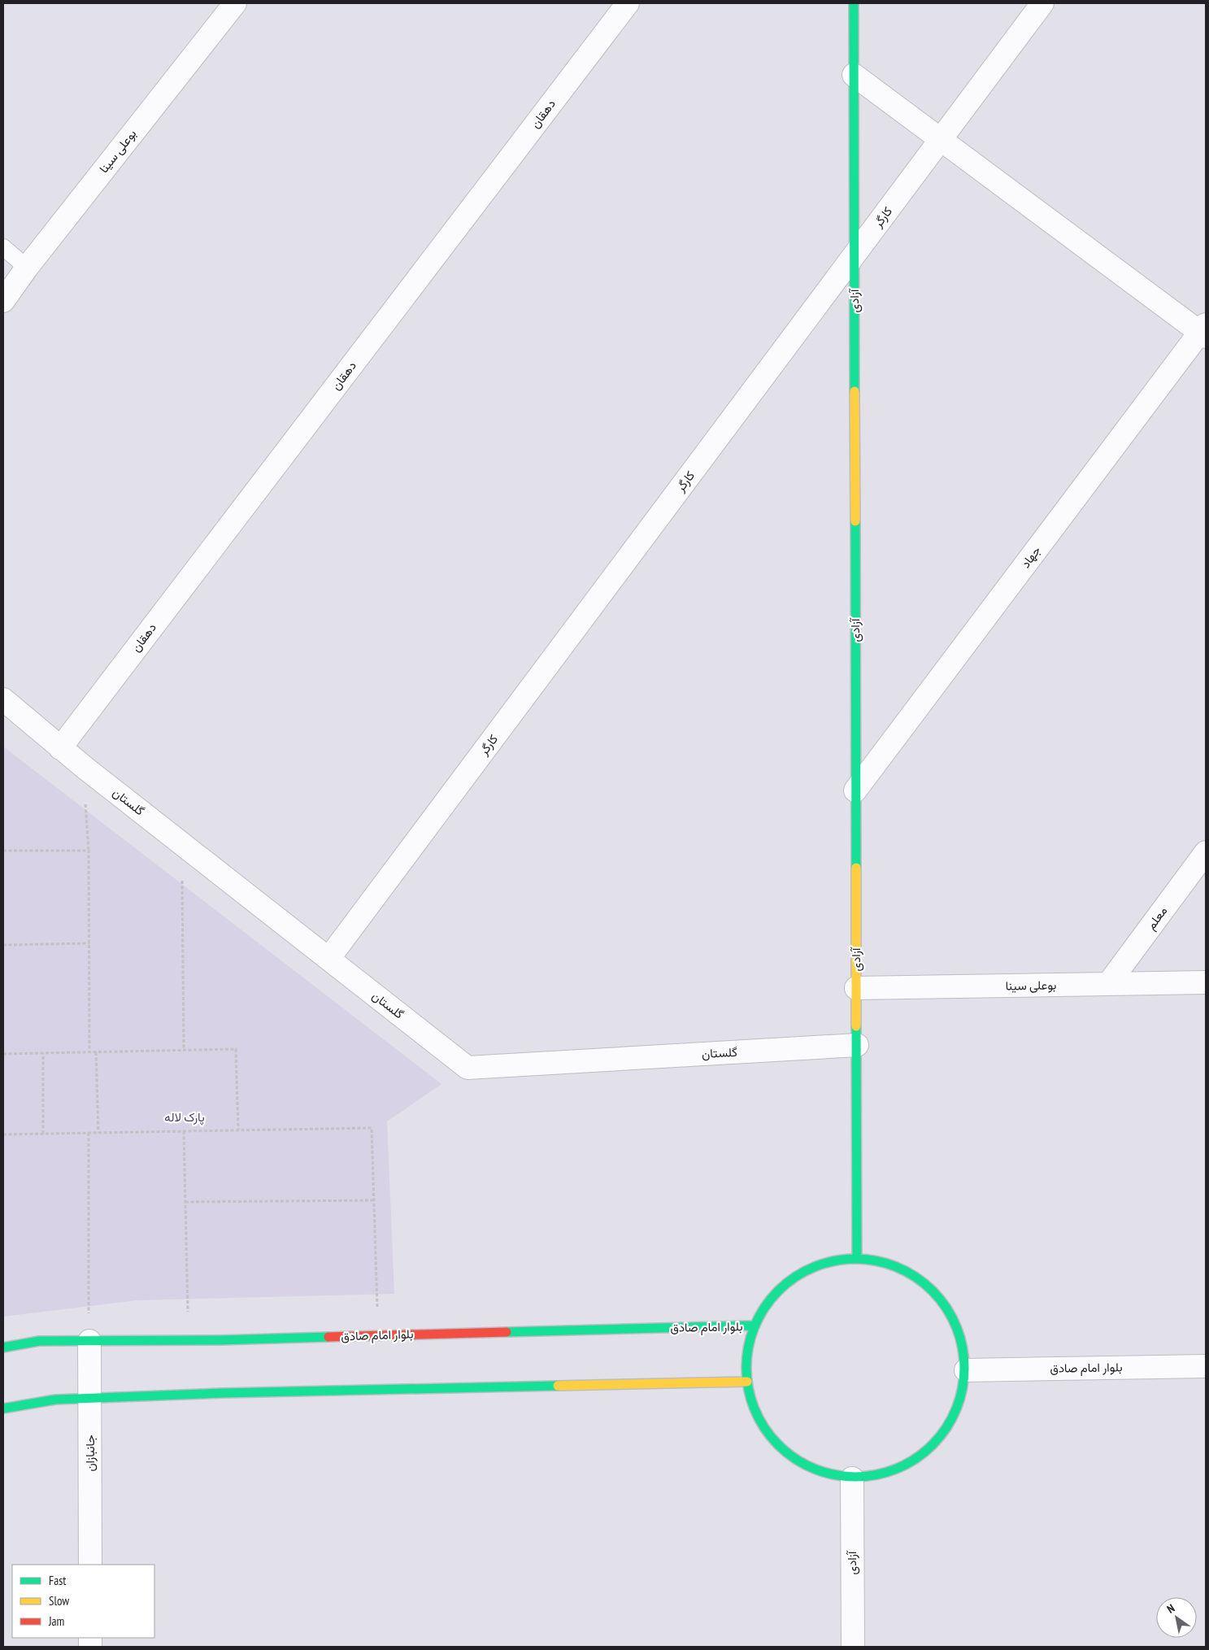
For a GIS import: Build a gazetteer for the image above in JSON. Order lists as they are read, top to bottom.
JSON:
{
  "streets": {
    "street": [
      "دهقان",
      "بوعلی سینا",
      "کارگر",
      "آزادی",
      "جهاد",
      "گلستان",
      "معلم",
      "بلوار امام صادق",
      "جانبازان"
    ]
  },
  "crossings": [
    ["دهقان", "گلستان"],
    ["بوعلی سینا", "آزادی"],
    ["بوعلی سینا", "معلم"],
    ["کارگر", "آزادی"],
    ["کارگر", "گلستان"],
    ["آزادی", "جهاد"],
    ["آزادی", "گلستان"],
    ["بلوار امام صادق", "جانبازان"]
  ],
  "parks": ["پارک لاله"],
  "legend": ["Fast", "Slow", "Jam"],
  "north": "top left"
}
